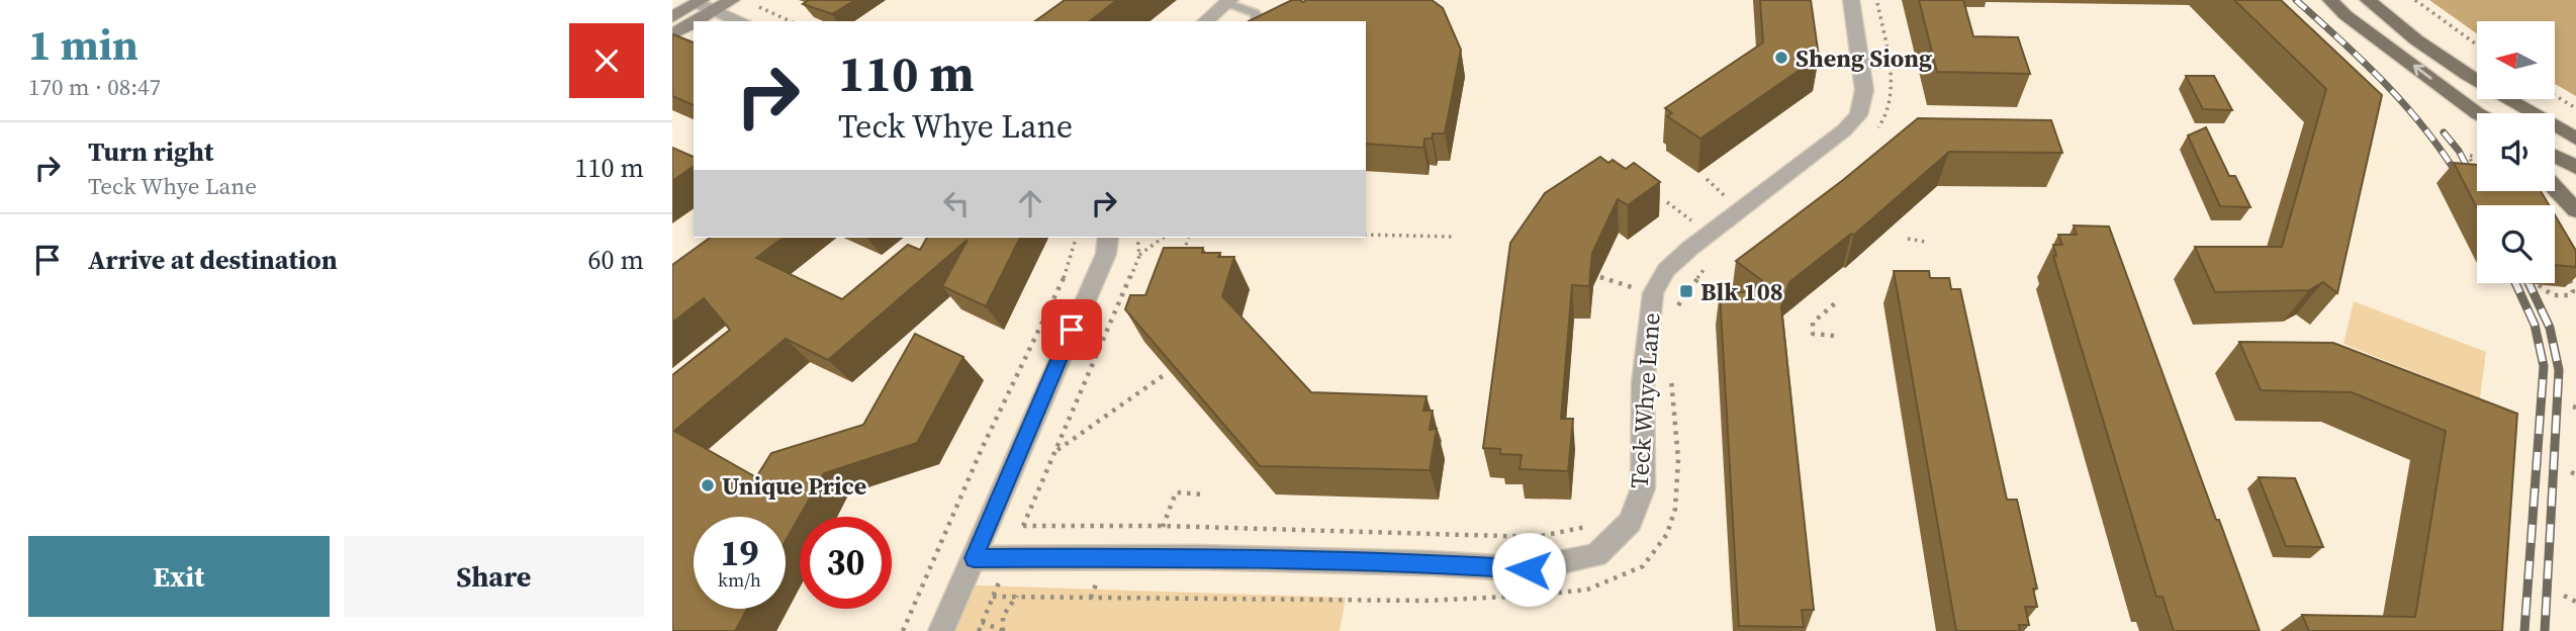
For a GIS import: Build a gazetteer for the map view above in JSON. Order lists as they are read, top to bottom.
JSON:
{
  "streets": {
    "street": ["Teck Whye Lane"]
  },
  "places": {
    "other": ["Sheng Siong", "Unique Price"],
    "transit": ["Blk 108"]
  },
  "north": "left",
  "page": {
    "heading": ["1 min", "170 m · 08:47"],
    "turn": ["110 m", "Teck Whye Lane"],
    "list": [
      {
        "name": "Turn right",
        "note": "Teck Whye Lane",
        "value": "110 m"
      },
      {
        "name": "Arrive at destination",
        "value": "60 m"
      }
    ],
    "speed": "19 km/h",
    "limit": "30",
    "buttons": ["Exit", "Share"]
  }
}
